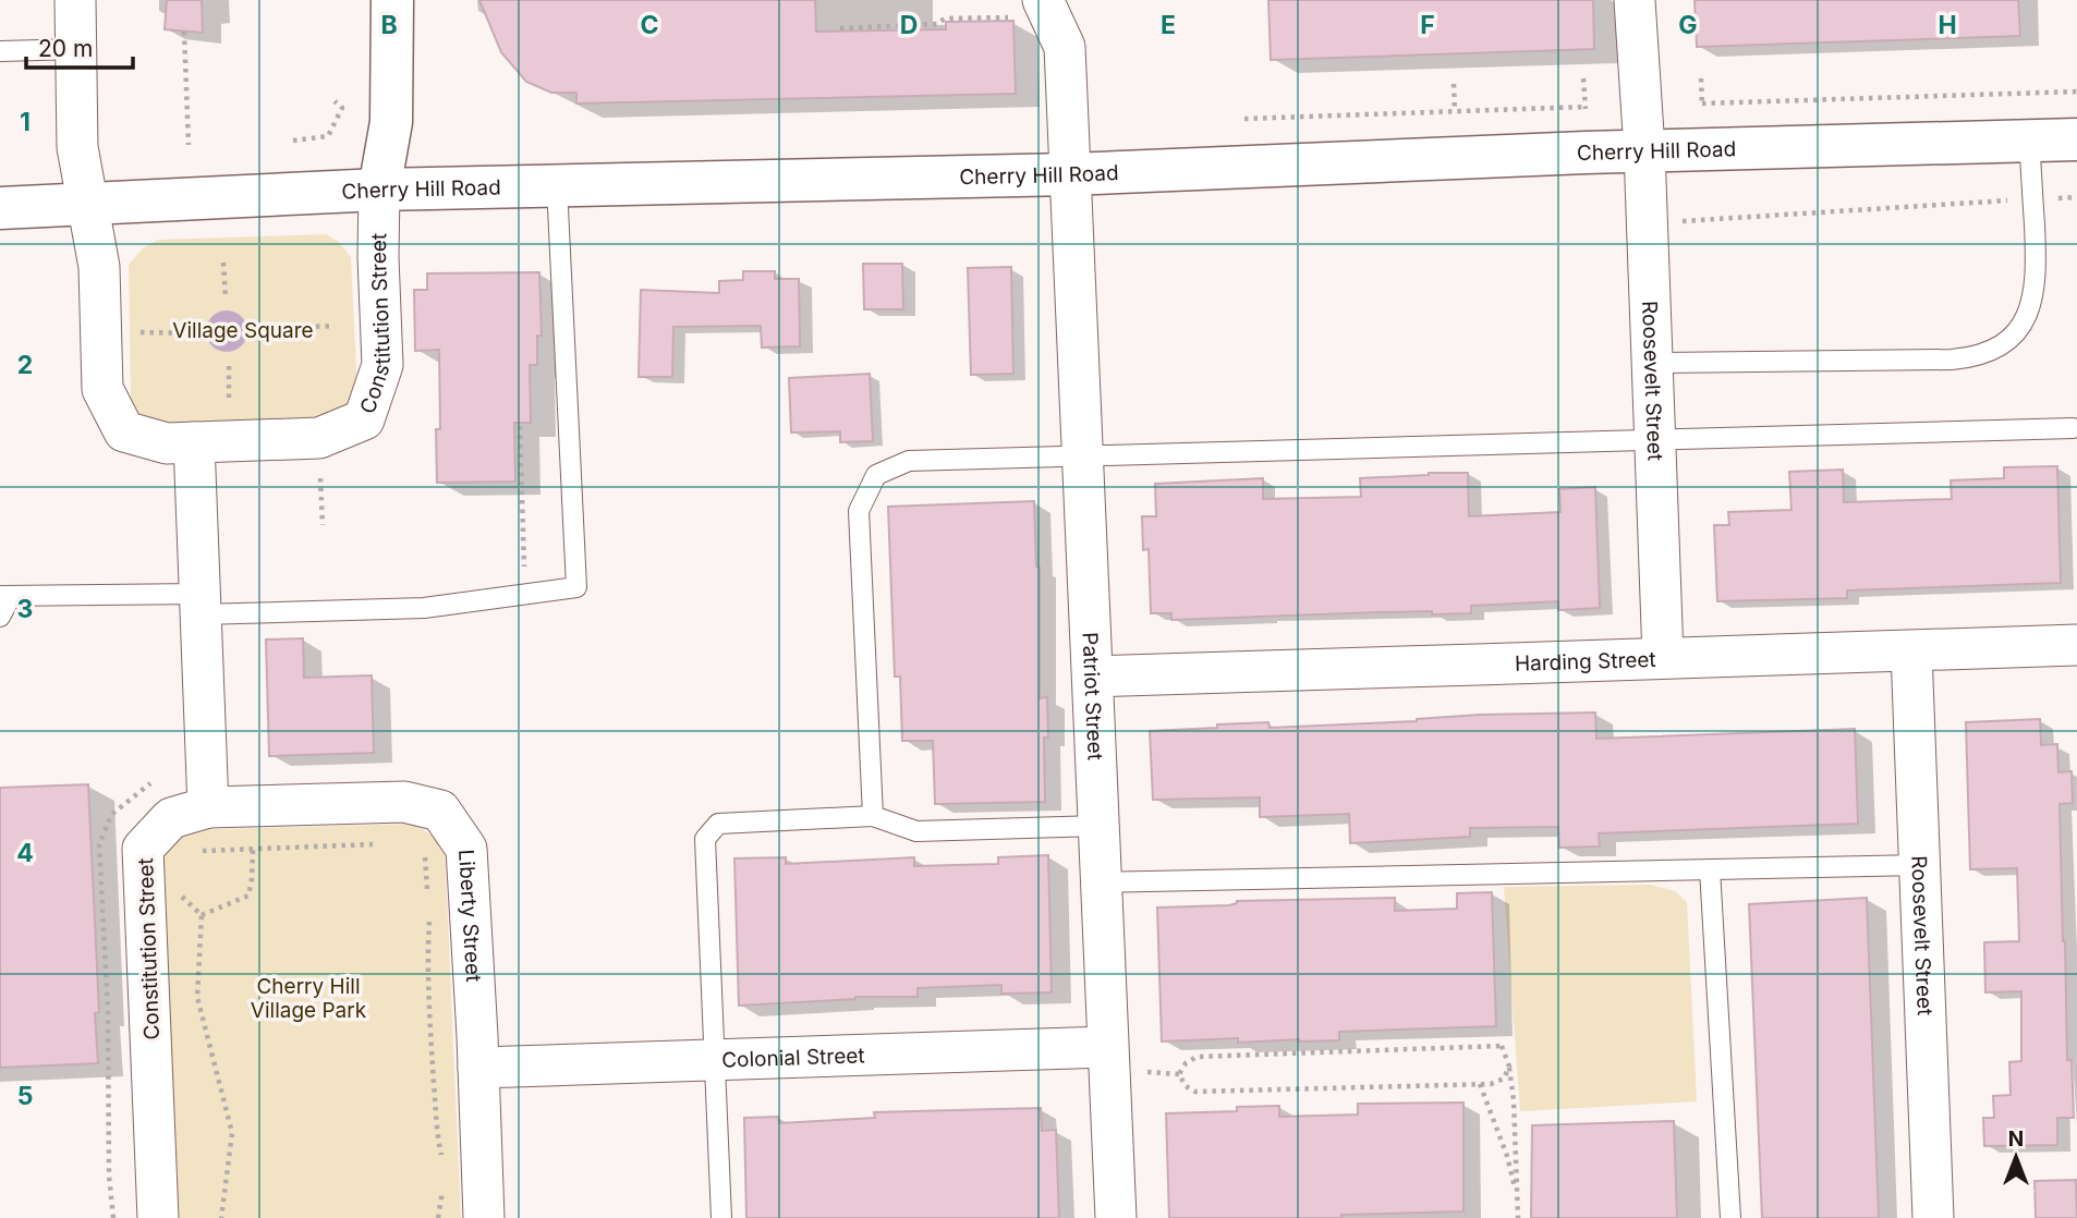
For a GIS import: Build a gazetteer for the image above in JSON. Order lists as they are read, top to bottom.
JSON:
{
  "streets": {
    "main road": ["Cherry Hill Road"],
    "street": [
      "Constitution Street",
      "Roosevelt Street",
      "Harding Street",
      "Patriot Street",
      "Liberty Street",
      "Colonial Street"
    ]
  },
  "crossings": [
    ["Cherry Hill Road", "Constitution Street"],
    ["Cherry Hill Road", "Roosevelt Street"],
    ["Cherry Hill Road", "Patriot Street"],
    ["Constitution Street", "Liberty Street"],
    ["Roosevelt Street", "Harding Street"],
    ["Harding Street", "Patriot Street"],
    ["Patriot Street", "Colonial Street"],
    ["Liberty Street", "Colonial Street"]
  ],
  "parks": ["Village Square", "Cherry Hill Village Park"],
  "scale_bar": "20 m",
  "north": "top",
  "grid": {
    "columns": [
      "B",
      "C",
      "D",
      "E",
      "F",
      "G",
      "H"
    ],
    "rows": [
      "1",
      "2",
      "3",
      "4",
      "5"
    ]
  }
}
